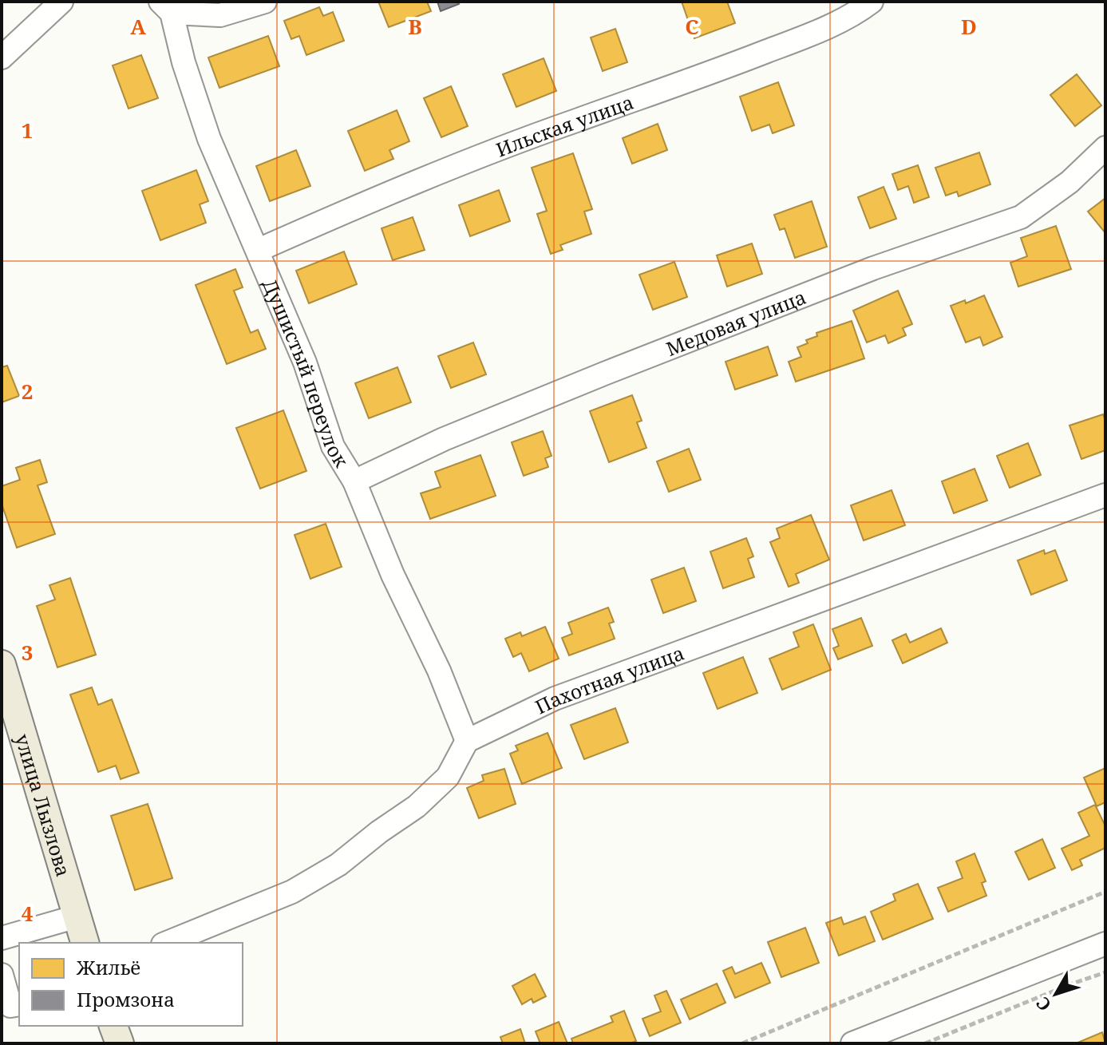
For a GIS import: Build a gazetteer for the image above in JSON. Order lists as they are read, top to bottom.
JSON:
{
  "streets": {
    "main road": ["улица Лызлова"],
    "street": [
      "Ильская улица",
      "Медовая улица",
      "Душистый переулок",
      "Пахотная улица"
    ]
  },
  "crossings": [
    ["Ильская улица", "Душистый переулок"],
    ["Медовая улица", "Душистый переулок"],
    ["Душистый переулок", "Пахотная улица"]
  ],
  "legend": ["Жильё", "Промзона"],
  "north": "bottom left",
  "grid": {
    "columns": [
      "A",
      "B",
      "C",
      "D"
    ],
    "rows": [
      "1",
      "2",
      "3",
      "4"
    ]
  }
}
